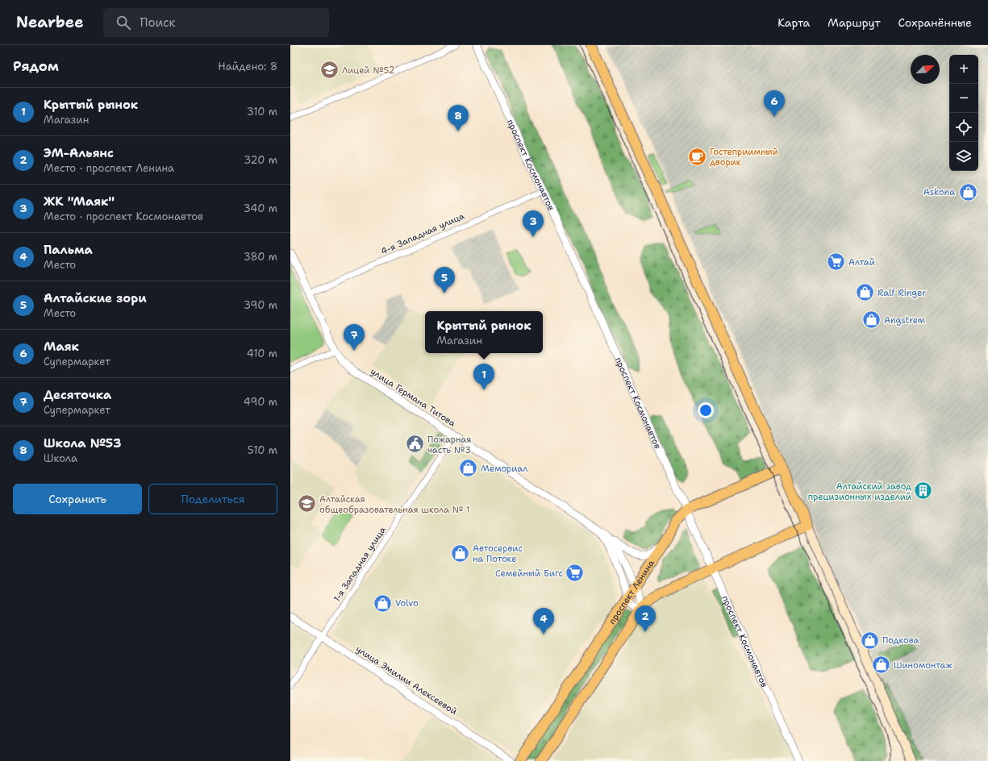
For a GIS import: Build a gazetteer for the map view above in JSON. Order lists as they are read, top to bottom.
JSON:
{
  "streets": {
    "main road": ["проспект Ленина"],
    "street": [
      "проспект Космонавтов",
      "4-я Западная улица",
      "улица Германа Титова",
      "1-я Западная улица",
      "улица Эмилии Алексеевой"
    ]
  },
  "crossings": [
    ["проспект Космонавтов", "4-я Западная улица"],
    ["проспект Космонавтов", "проспект Ленина"],
    ["4-я Западная улица", "улица Германа Титова"],
    ["улица Германа Титова", "1-я Западная улица"],
    ["1-я Западная улица", "улица Эмилии Алексеевой"]
  ],
  "places": {
    "school or university": ["Лицей №52", "Алтайская общеобразовательная школа № 1"],
    "cafe": ["Гостеприимный дворик"],
    "shop": [
      "Askona",
      "Ralf Ringer",
      "Angstrem",
      "Мемориал",
      "Автосервис на Потоке",
      "Volvo",
      "Подкова",
      "Шиномонтаж"
    ],
    "supermarket": ["Алтай", "Семейный Бигс"],
    "public building": ["Пожарная часть №3"],
    "building": ["Алтайский завод прецизионных изделий"]
  },
  "north": "top right",
  "page": {
    "header": "Nearbee",
    "search": "Поиск",
    "nav": ["Карта", "Маршрут", "Сохранённые"],
    "heading": ["Рядом", "Найдено: 8"],
    "map_buttons": ["+", "−"],
    "list": [
      {
        "mark": "1",
        "name": "Крытый рынок",
        "note": "Магазин",
        "value": "310 m"
      },
      {
        "mark": "2",
        "name": "ЭМ-Альянс",
        "note": "Место · проспект Ленина",
        "value": "320 m"
      },
      {
        "mark": "3",
        "name": "ЖК \"Маяк\"",
        "note": "Место · проспект Космонавтов",
        "value": "340 m"
      },
      {
        "mark": "4",
        "name": "Пальма",
        "note": "Место",
        "value": "380 m"
      },
      {
        "mark": "5",
        "name": "Алтайские зори",
        "note": "Место",
        "value": "390 m"
      },
      {
        "mark": "6",
        "name": "Маяк",
        "note": "Супермаркет",
        "value": "410 m"
      },
      {
        "mark": "7",
        "name": "Десяточка",
        "note": "Супермаркет",
        "value": "490 m"
      },
      {
        "mark": "8",
        "name": "Школа №53",
        "note": "Школа",
        "value": "510 m"
      }
    ],
    "pins": [
      "6",
      "8",
      "3",
      "5",
      "7",
      "1",
      "2",
      "4"
    ],
    "popup": ["Крытый рынок", "Магазин"],
    "buttons": ["Сохранить", "Поделиться"]
  }
}
